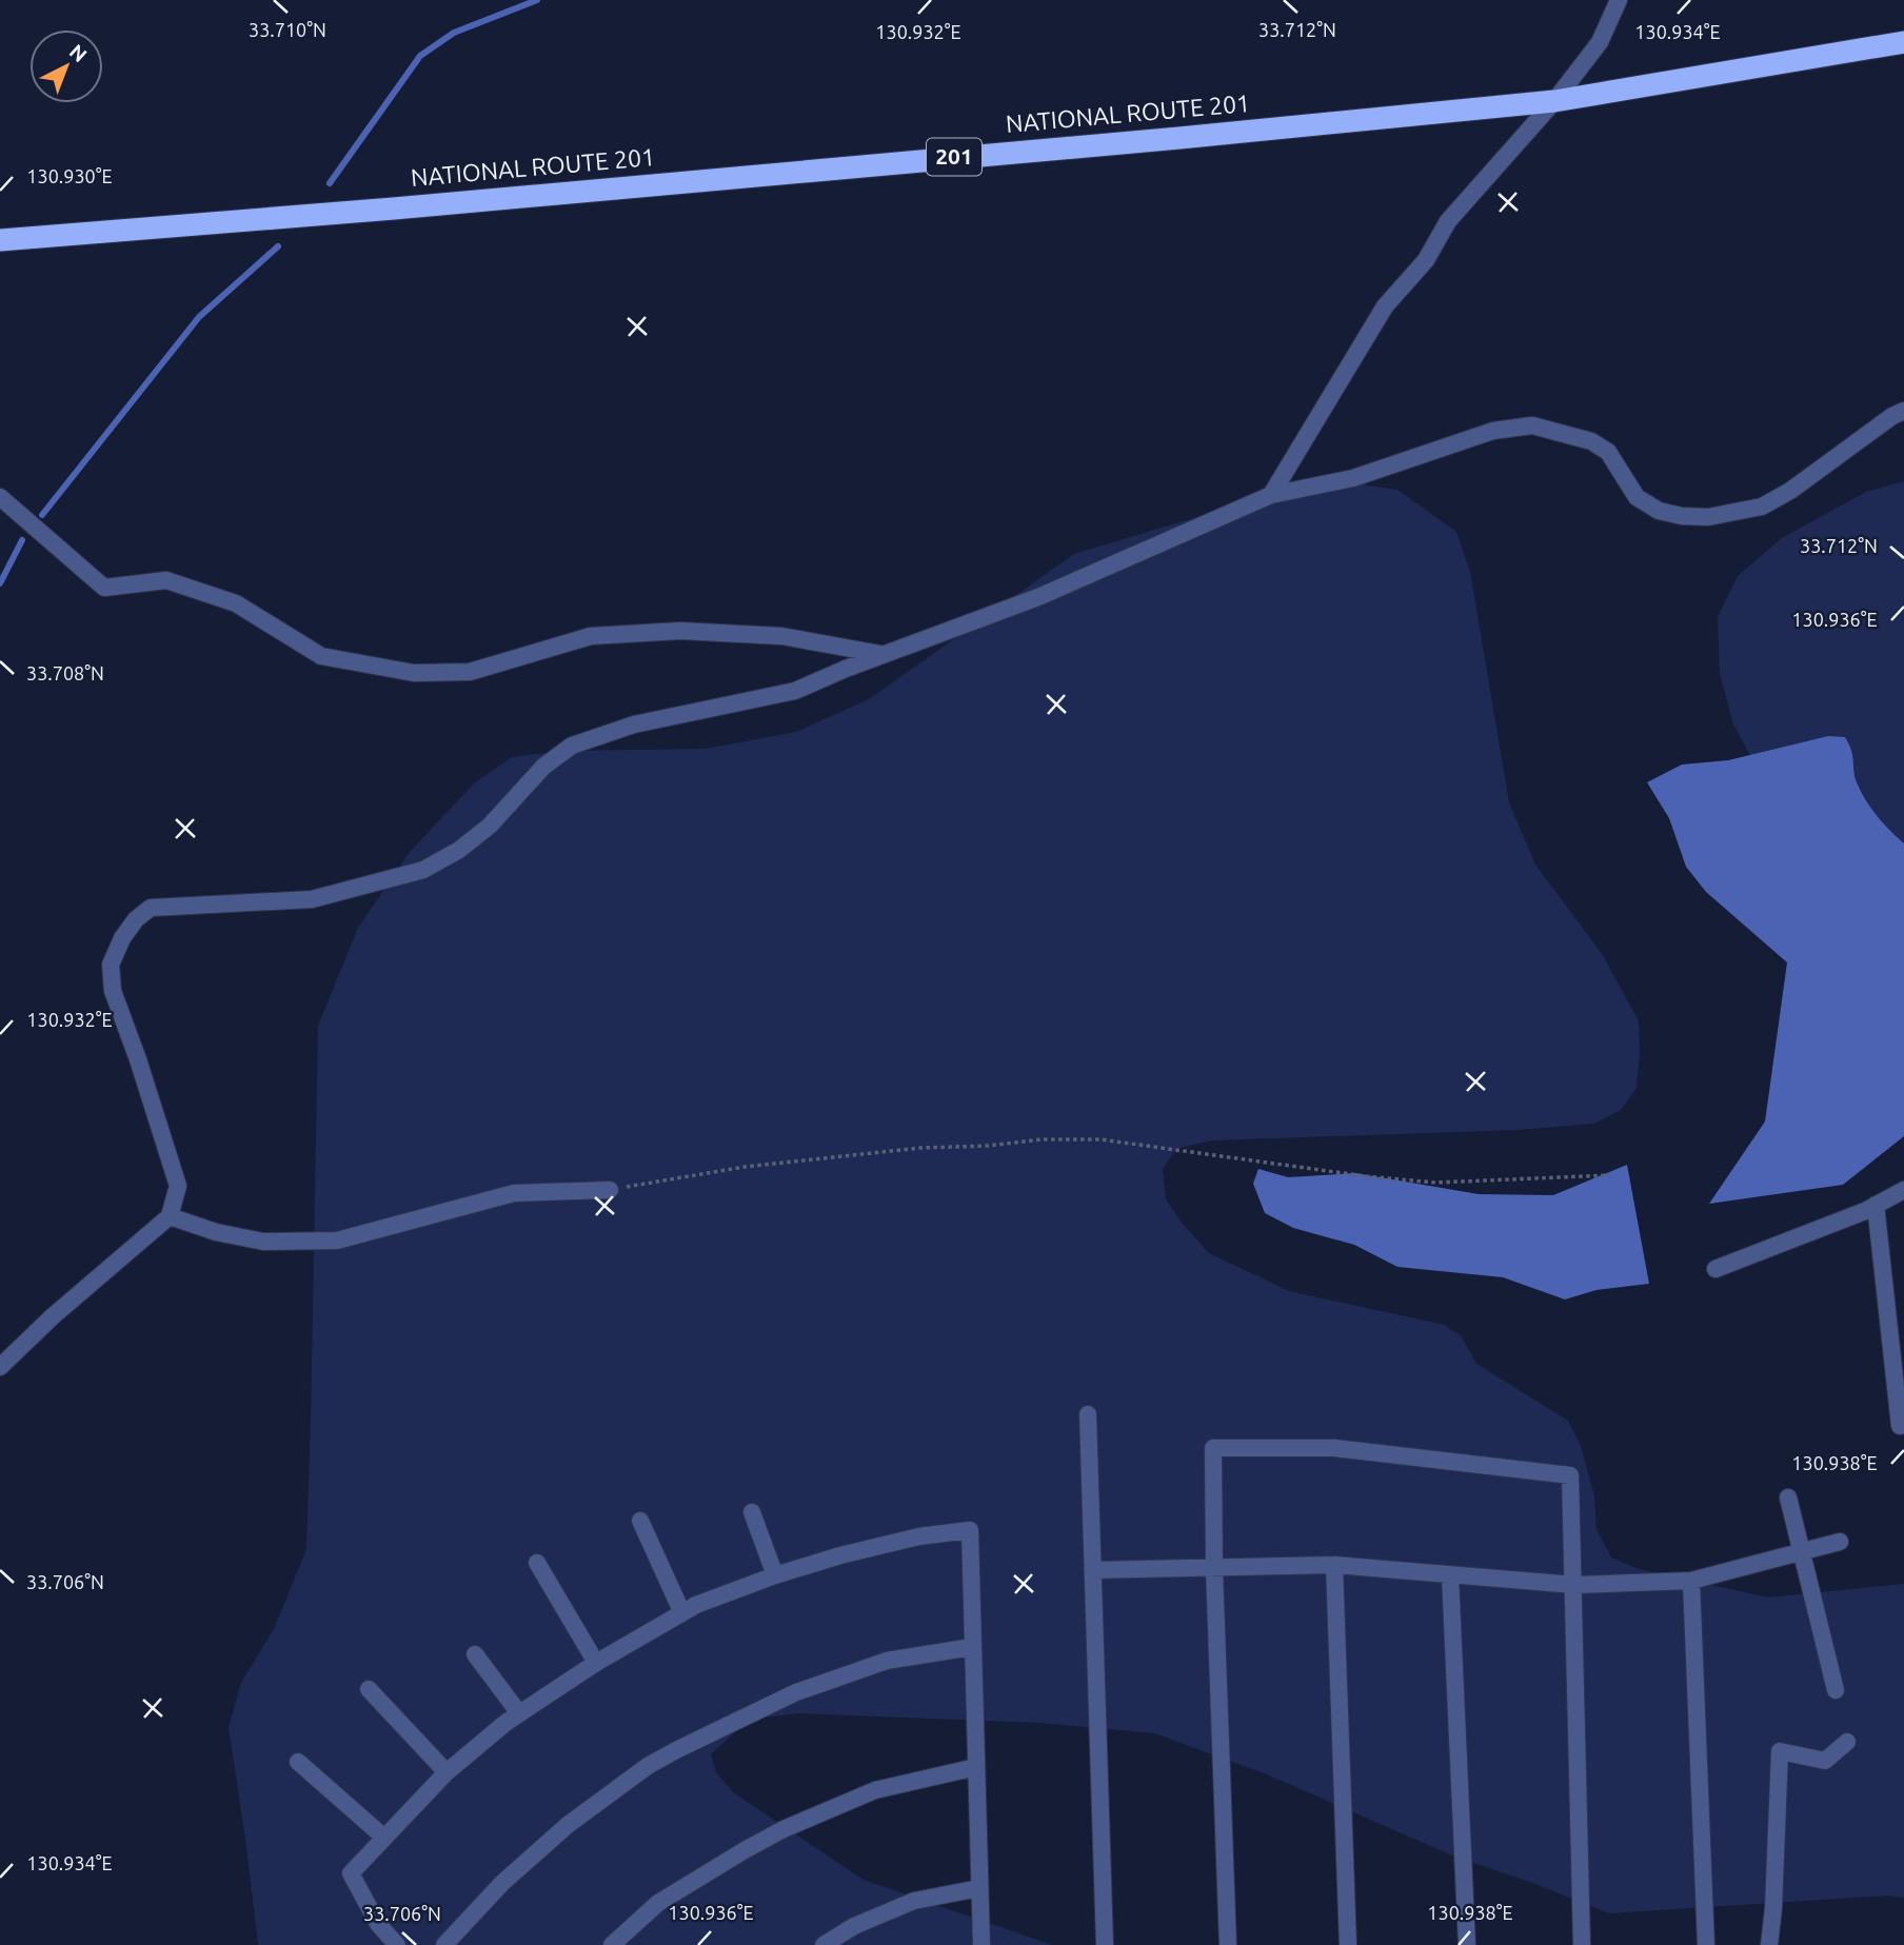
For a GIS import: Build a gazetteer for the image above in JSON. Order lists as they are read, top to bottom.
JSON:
{
  "streets": {
    "highway": ["NATIONAL ROUTE 201", "201"]
  },
  "north": "top right",
  "coordinates": [
    "33.710°N",
    "33.712°N",
    "130.932°E",
    "130.934°E",
    "130.930°E",
    "130.936°E",
    "33.708°N",
    "130.938°E",
    "33.706°N"
  ]
}
